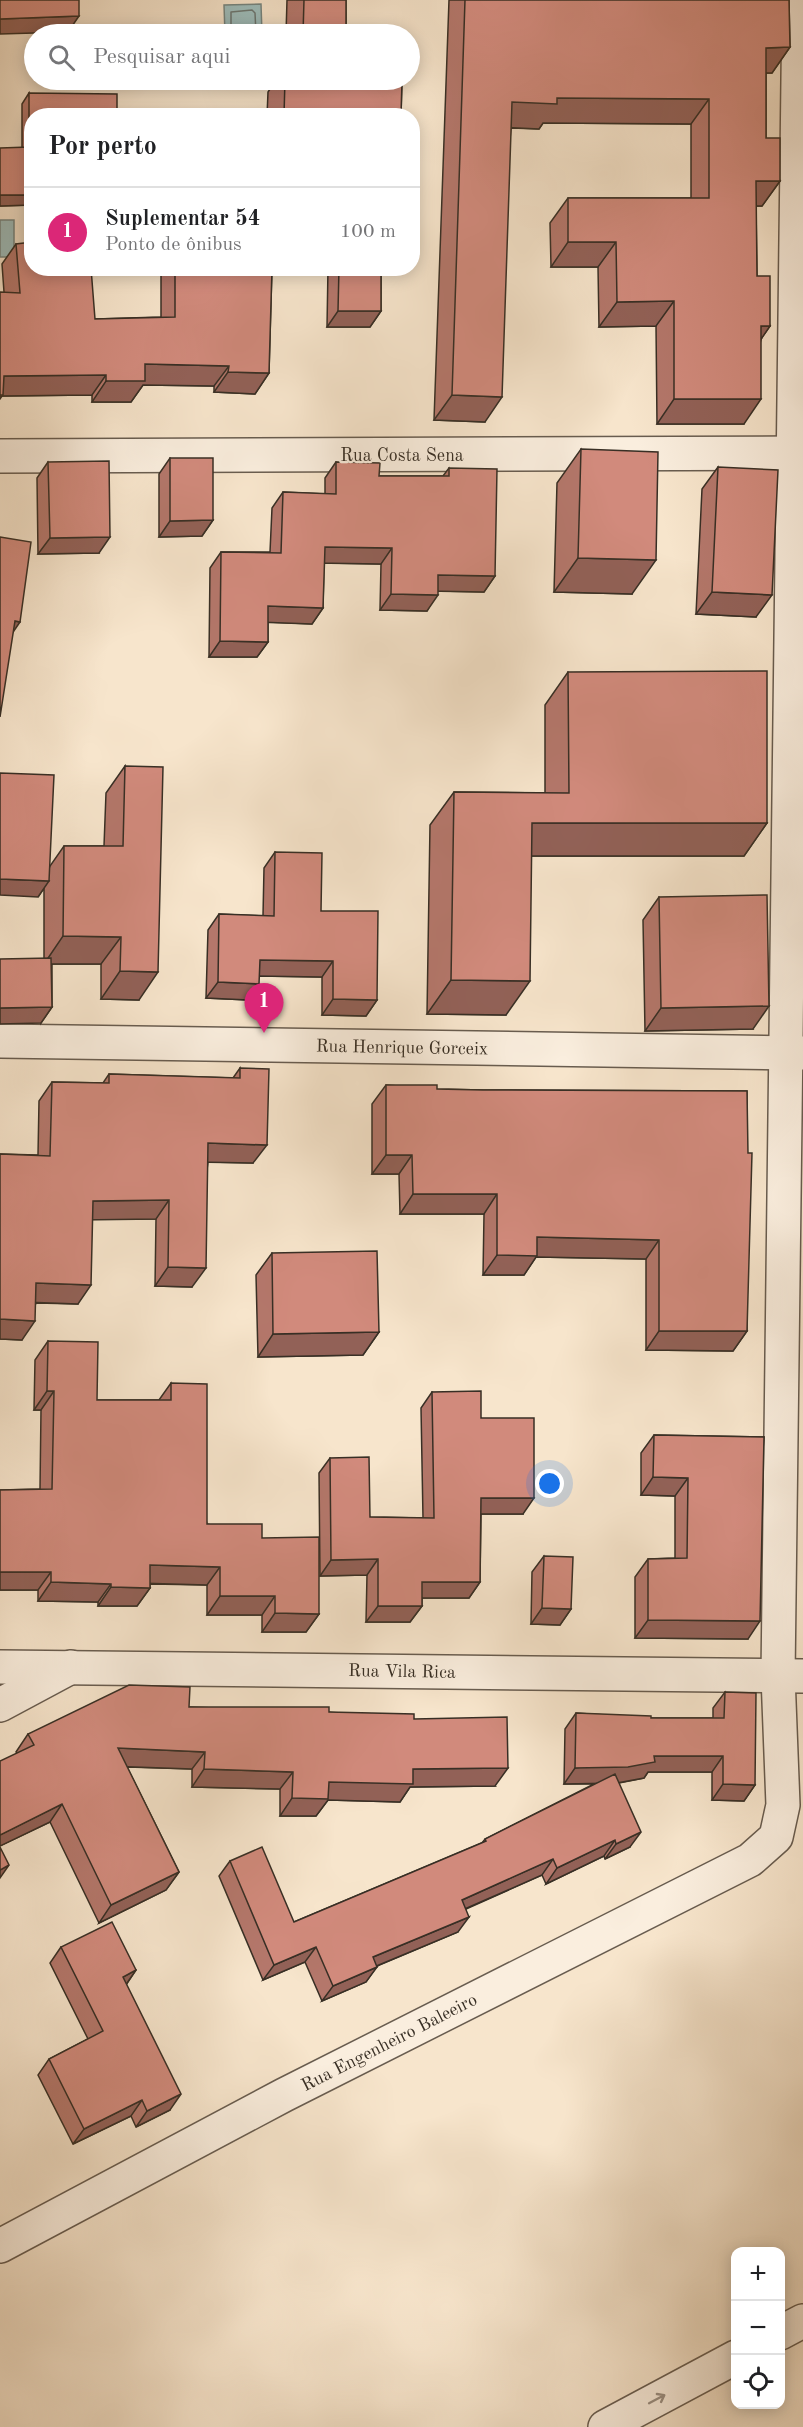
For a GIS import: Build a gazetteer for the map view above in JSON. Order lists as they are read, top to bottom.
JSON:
{
  "streets": {
    "street": [
      "Rua Costa Sena",
      "Rua Henrique Gorceix",
      "Rua Vila Rica",
      "Rua Engenheiro Baleeiro"
    ]
  },
  "crossings": [
    ["Rua Vila Rica", "Rua Engenheiro Baleeiro"]
  ],
  "page": {
    "search": "Pesquisar aqui",
    "heading": "Por perto",
    "list": [
      {
        "mark": "1",
        "name": "Suplementar 54",
        "note": "Ponto de ônibus",
        "value": "100 m"
      }
    ],
    "pins": "1",
    "map_buttons": ["+", "−"]
  }
}
